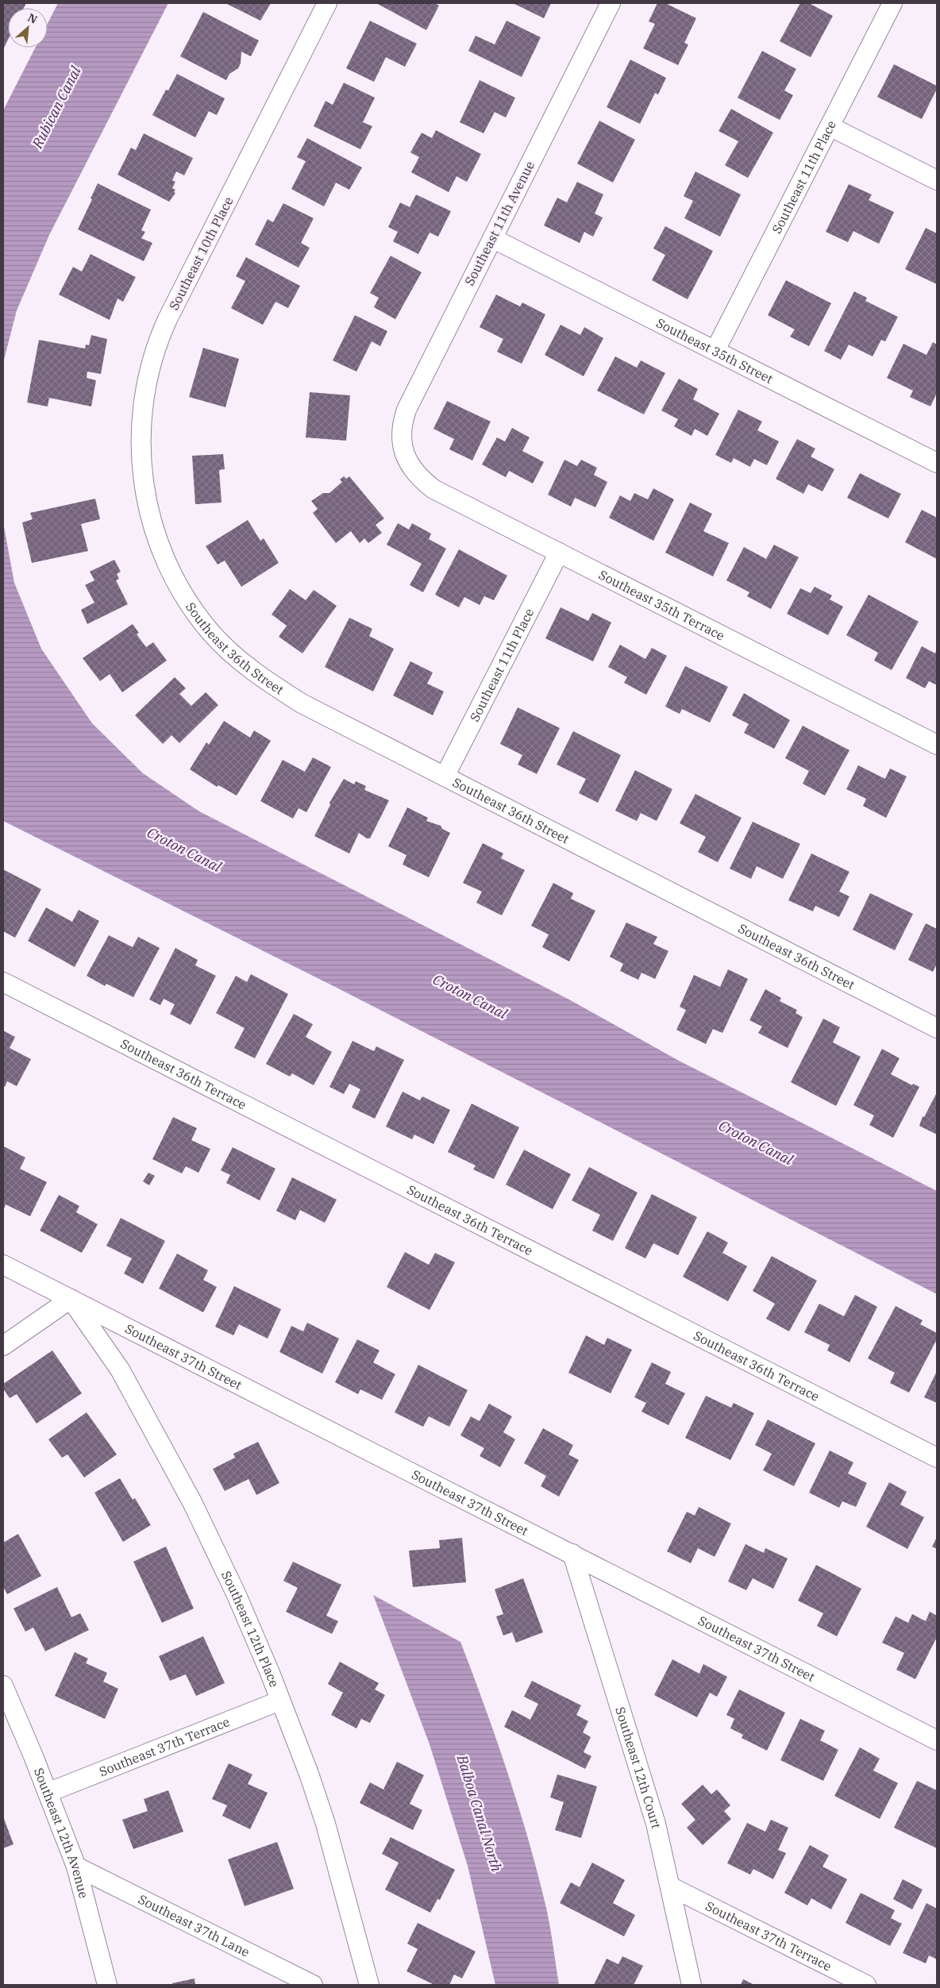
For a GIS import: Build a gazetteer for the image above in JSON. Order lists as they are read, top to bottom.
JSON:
{
  "streets": {
    "street": [
      "Southeast 11th Place",
      "Southeast 11th Avenue",
      "Southeast 10th Place",
      "Southeast 35th Street",
      "Southeast 35th Terrace",
      "Southeast 36th Street",
      "Southeast 36th Terrace",
      "Southeast 37th Street",
      "Southeast 12th Place",
      "Southeast 37th Terrace",
      "Southeast 12th Court",
      "Southeast 12th Avenue",
      "Southeast 37th Lane"
    ]
  },
  "crossings": [
    ["Southeast 11th Place", "Southeast 35th Street"],
    ["Southeast 11th Place", "Southeast 35th Terrace"],
    ["Southeast 11th Place", "Southeast 36th Street"],
    ["Southeast 11th Avenue", "Southeast 35th Street"],
    ["Southeast 11th Avenue", "Southeast 35th Terrace"],
    ["Southeast 10th Place", "Southeast 36th Street"],
    ["Southeast 37th Street", "Southeast 12th Place"],
    ["Southeast 37th Street", "Southeast 12th Court"],
    ["Southeast 12th Place", "Southeast 37th Terrace"],
    ["Southeast 37th Terrace", "Southeast 12th Court"],
    ["Southeast 37th Terrace", "Southeast 12th Avenue"],
    ["Southeast 12th Avenue", "Southeast 37th Lane"]
  ],
  "water": ["Rubican Canal", "Croton Canal", "Balboa Canal North"],
  "north": "top right"
}
